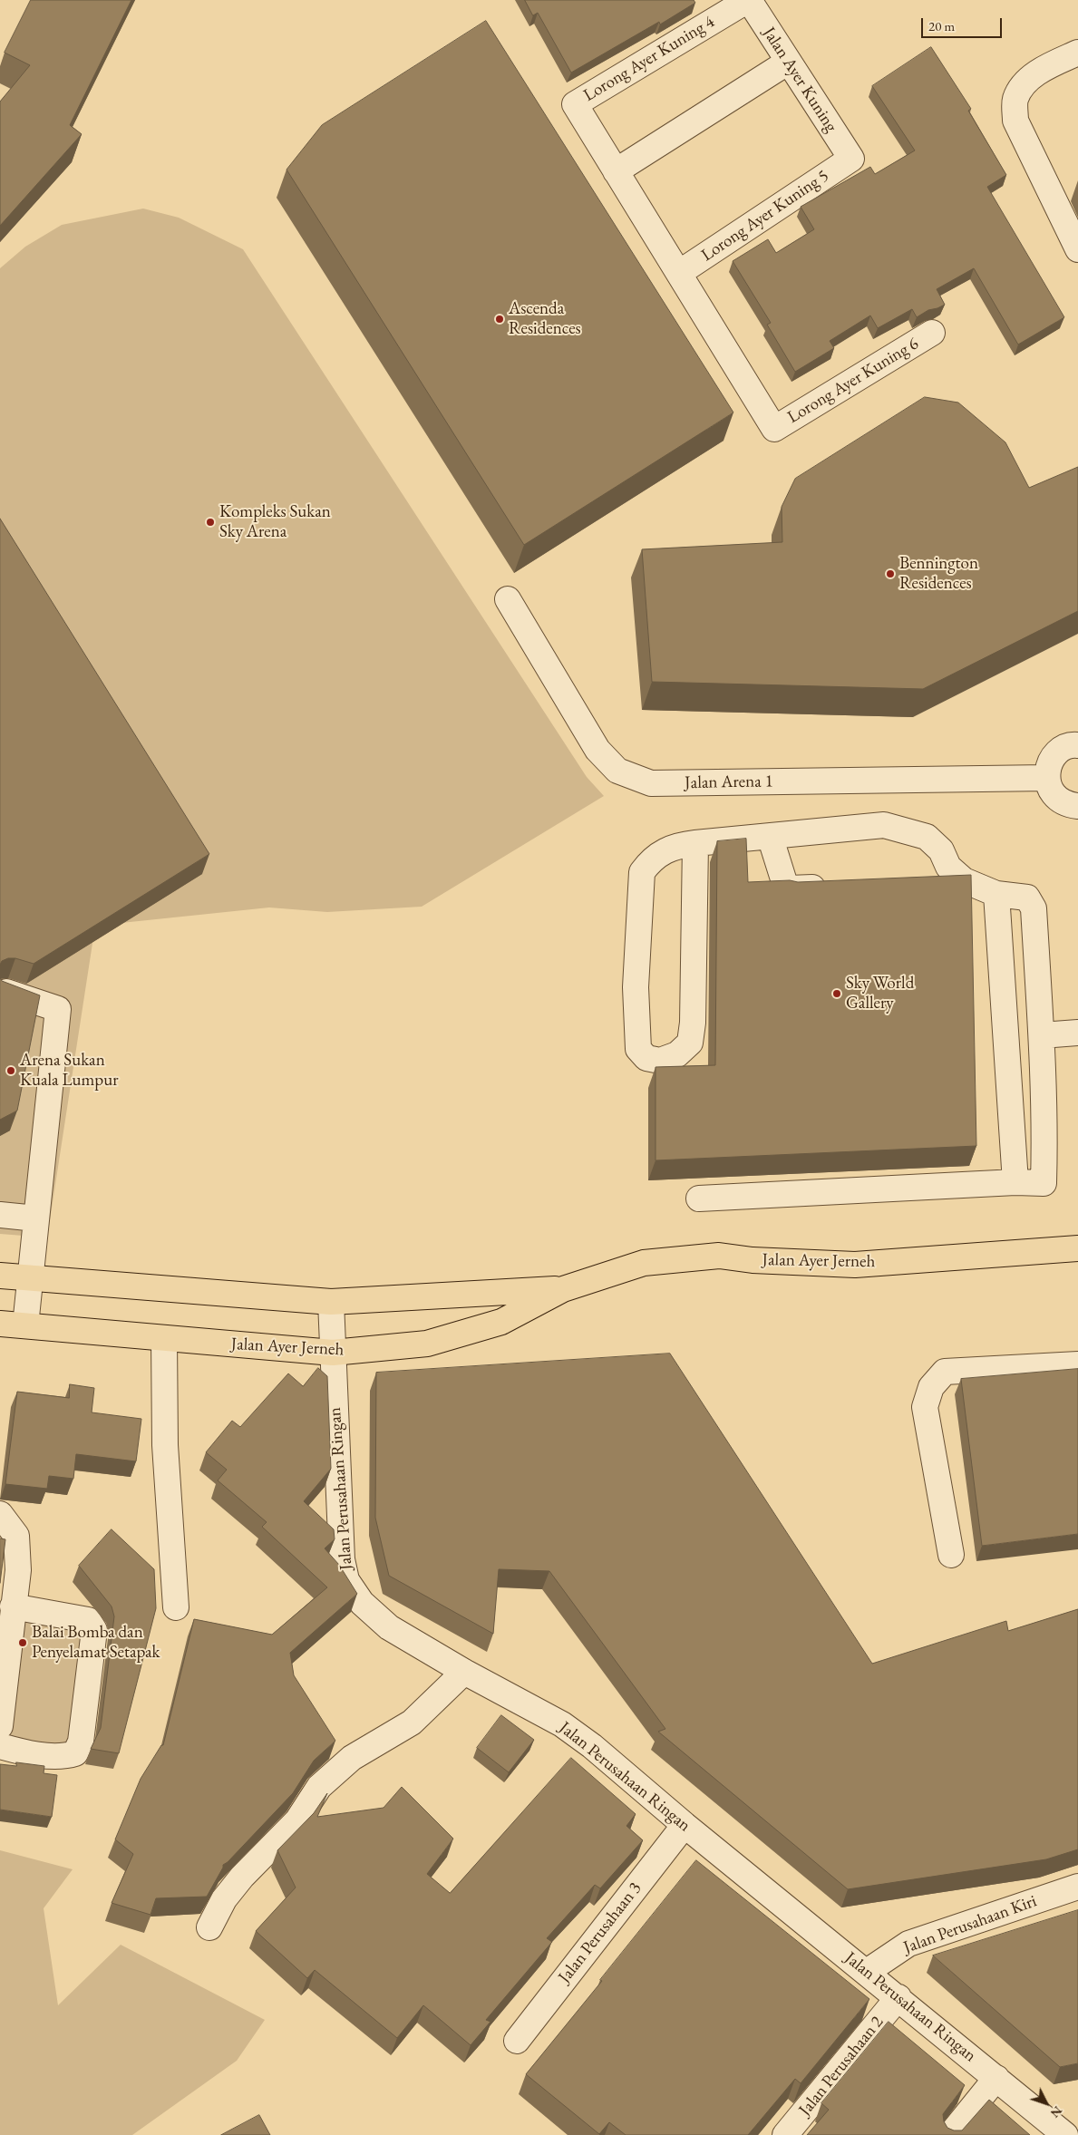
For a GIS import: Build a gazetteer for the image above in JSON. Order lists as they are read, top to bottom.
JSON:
{
  "streets": {
    "main road": ["Jalan Ayer Jerneh"],
    "street": [
      "Lorong Ayer Kuning 4",
      "Jalan Ayer Kuning",
      "Lorong Ayer Kuning 5",
      "Lorong Ayer Kuning 6",
      "Jalan Arena 1",
      "Jalan Perusahaan Ringan",
      "Jalan Perusahaan Kiri",
      "Jalan Perusahaan 3",
      "Jalan Perusahaan 2"
    ]
  },
  "crossings": [
    ["Lorong Ayer Kuning 4", "Jalan Ayer Kuning"],
    ["Jalan Ayer Kuning", "Lorong Ayer Kuning 5"],
    ["Lorong Ayer Kuning 5", "Lorong Ayer Kuning 6"],
    ["Jalan Ayer Jerneh", "Jalan Perusahaan Ringan"],
    ["Jalan Perusahaan Ringan", "Jalan Perusahaan Kiri"],
    ["Jalan Perusahaan Ringan", "Jalan Perusahaan 3"],
    ["Jalan Perusahaan Ringan", "Jalan Perusahaan 2"]
  ],
  "places": [
    "Ascenda Residences",
    "Kompleks Sukan Sky Arena",
    "Bennington Residences",
    "Sky World Gallery",
    "Arena Sukan Kuala Lumpur",
    "Balai Bomba dan Penyelamat Setapak"
  ],
  "scale_bar": "20 m",
  "north": "bottom right"
}
